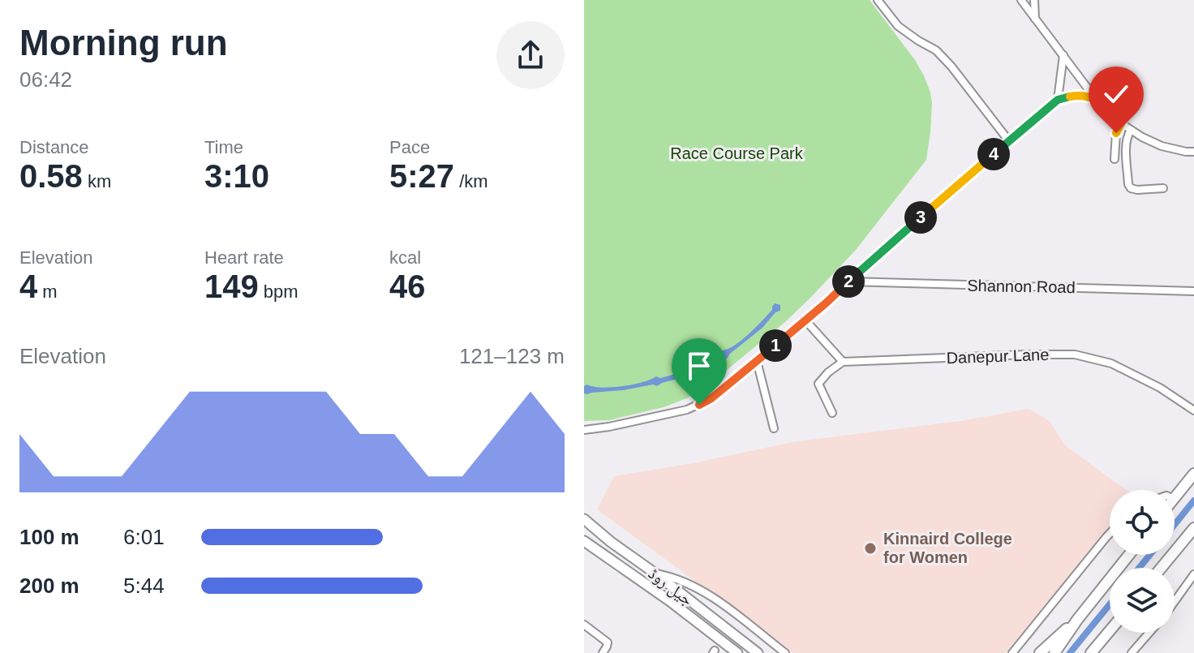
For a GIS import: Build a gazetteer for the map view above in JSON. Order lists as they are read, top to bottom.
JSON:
{
  "streets": {
    "main road": ["جیل روڈ"],
    "street": ["Shannon Road", "Danepur Lane"]
  },
  "parks": ["Race Course Park"],
  "places": ["Kinnaird College for Women"],
  "page": {
    "heading": ["Morning run", "06:42"],
    "stats": [
      ["Distance", "0.58 km"],
      ["Time", "3:10"],
      ["Pace", "5:27 /km"],
      ["Elevation", "4 m"],
      ["Heart rate", "149 bpm"],
      ["kcal", "46"]
    ],
    "pins": [
      "4",
      "3",
      "2",
      "1"
    ],
    "chart": ["Elevation", "121–123 m"],
    "list": [
      {
        "name": "100 m",
        "note": "6:01"
      },
      {
        "name": "200 m",
        "note": "5:44"
      }
    ]
  }
}
